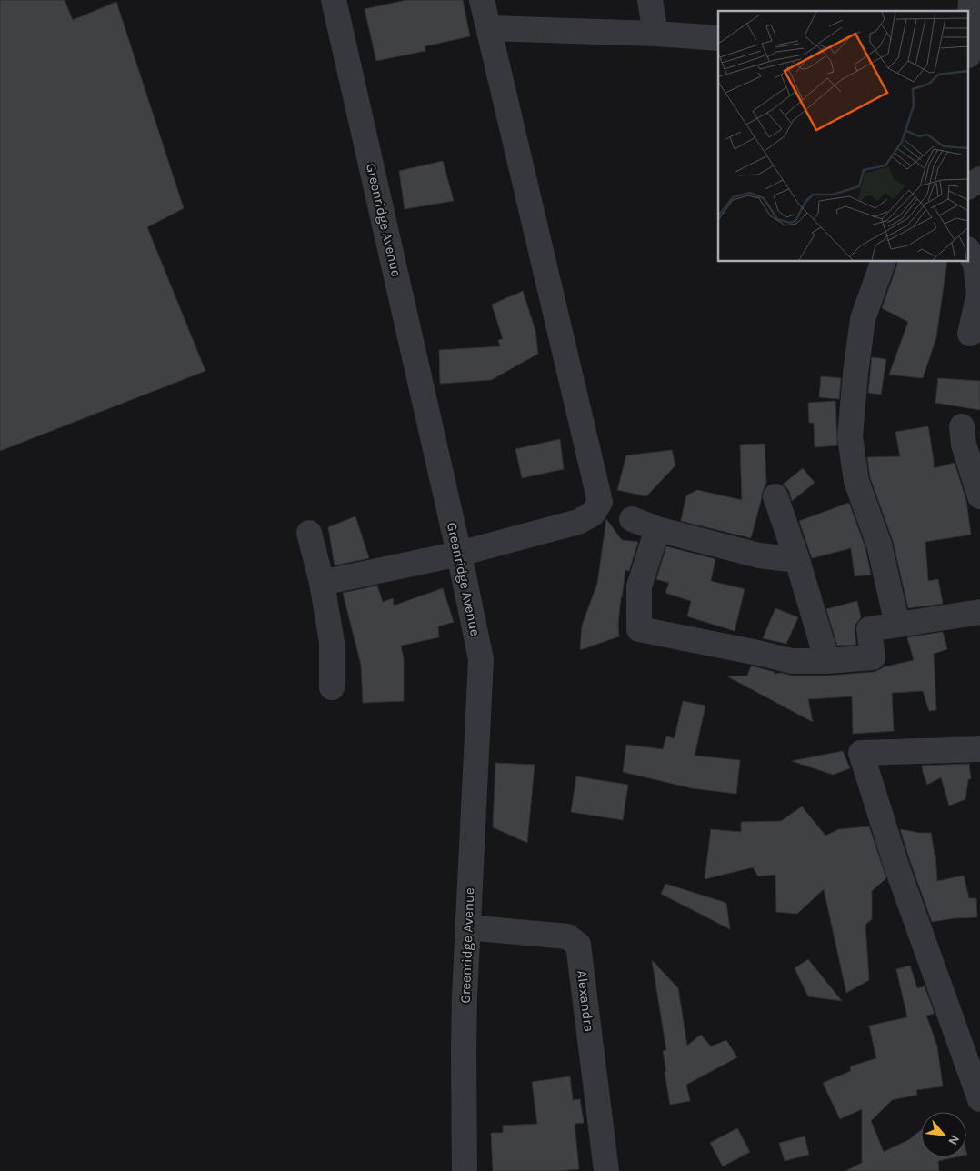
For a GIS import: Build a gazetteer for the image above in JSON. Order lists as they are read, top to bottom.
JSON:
{
  "streets": {
    "street": ["Greenridge Avenue", "Alexandra"]
  },
  "crossings": [
    ["Greenridge Avenue", "Alexandra"]
  ],
  "north": "bottom right"
}
